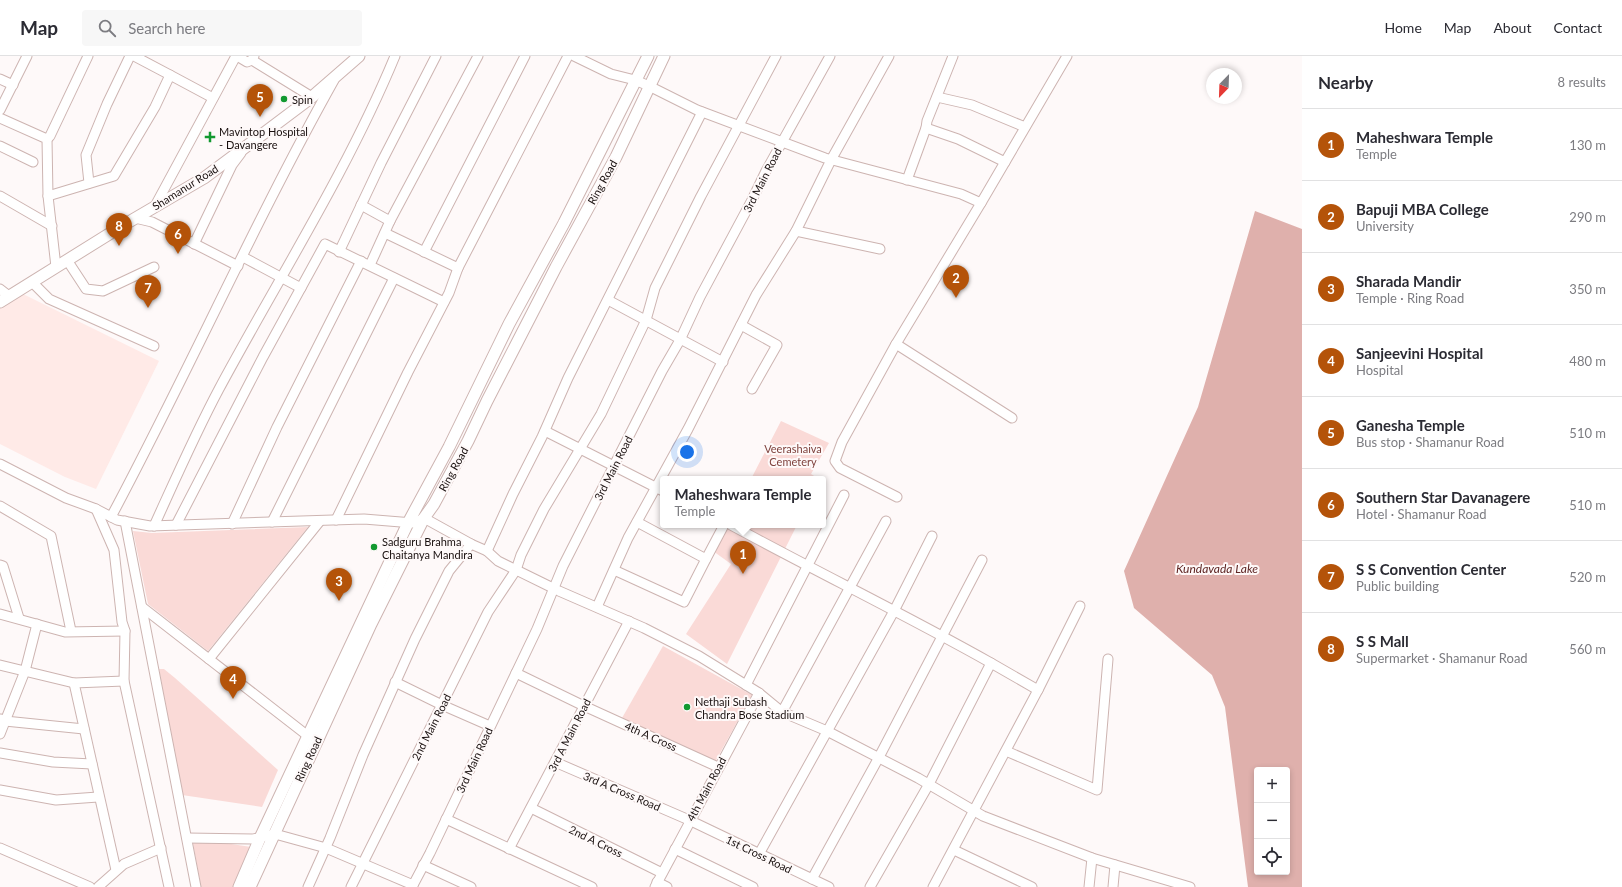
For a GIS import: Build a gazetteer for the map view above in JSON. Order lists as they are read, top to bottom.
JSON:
{
  "streets": {
    "main road": ["Ring Road", "Shamanur Road"],
    "street": [
      "3rd Main Road",
      "2nd Main Road",
      "3rd A Main Road",
      "4th A Cross",
      "4th Main Road",
      "3rd A Cross Road",
      "2nd A Cross",
      "1st Cross Road"
    ]
  },
  "crossings": [
    ["3rd Main Road", "4th A Cross"],
    ["3rd A Main Road", "4th A Cross"],
    ["3rd A Main Road", "3rd A Cross Road"],
    ["3rd A Main Road", "2nd A Cross"],
    ["4th A Cross", "4th Main Road"],
    ["4th Main Road", "3rd A Cross Road"],
    ["4th Main Road", "2nd A Cross"],
    ["4th Main Road", "1st Cross Road"],
    ["3rd A Cross Road", "1st Cross Road"]
  ],
  "water": ["Kundavada Lake"],
  "parks": ["Veerashaiva Cemetery"],
  "places": {
    "other": ["Spin", "Sadguru Brahma Chaitanya Mandira", "Nethaji Subash Chandra Bose Stadium"],
    "health": ["Mavintop Hospital - Davangere"]
  },
  "north": "bottom left",
  "page": {
    "header": "Map",
    "search": "Search here",
    "nav": [
      "Home",
      "Map",
      "About",
      "Contact"
    ],
    "heading": ["Nearby", "8 results"],
    "pins": [
      "5",
      "8",
      "6",
      "2",
      "7",
      "1",
      "3",
      "4"
    ],
    "list": [
      {
        "mark": "1",
        "name": "Maheshwara Temple",
        "note": "Temple",
        "value": "130 m"
      },
      {
        "mark": "2",
        "name": "Bapuji MBA College",
        "note": "University",
        "value": "290 m"
      },
      {
        "mark": "3",
        "name": "Sharada Mandir",
        "note": "Temple · Ring Road",
        "value": "350 m"
      },
      {
        "mark": "4",
        "name": "Sanjeevini Hospital",
        "note": "Hospital",
        "value": "480 m"
      },
      {
        "mark": "5",
        "name": "Ganesha Temple",
        "note": "Bus stop · Shamanur Road",
        "value": "510 m"
      },
      {
        "mark": "6",
        "name": "Southern Star Davanagere",
        "note": "Hotel · Shamanur Road",
        "value": "510 m"
      },
      {
        "mark": "7",
        "name": "S S Convention Center",
        "note": "Public building",
        "value": "520 m"
      },
      {
        "mark": "8",
        "name": "S S Mall",
        "note": "Supermarket · Shamanur Road",
        "value": "560 m"
      }
    ],
    "popup": ["Maheshwara Temple", "Temple"],
    "map_buttons": ["+", "−"]
  }
}
